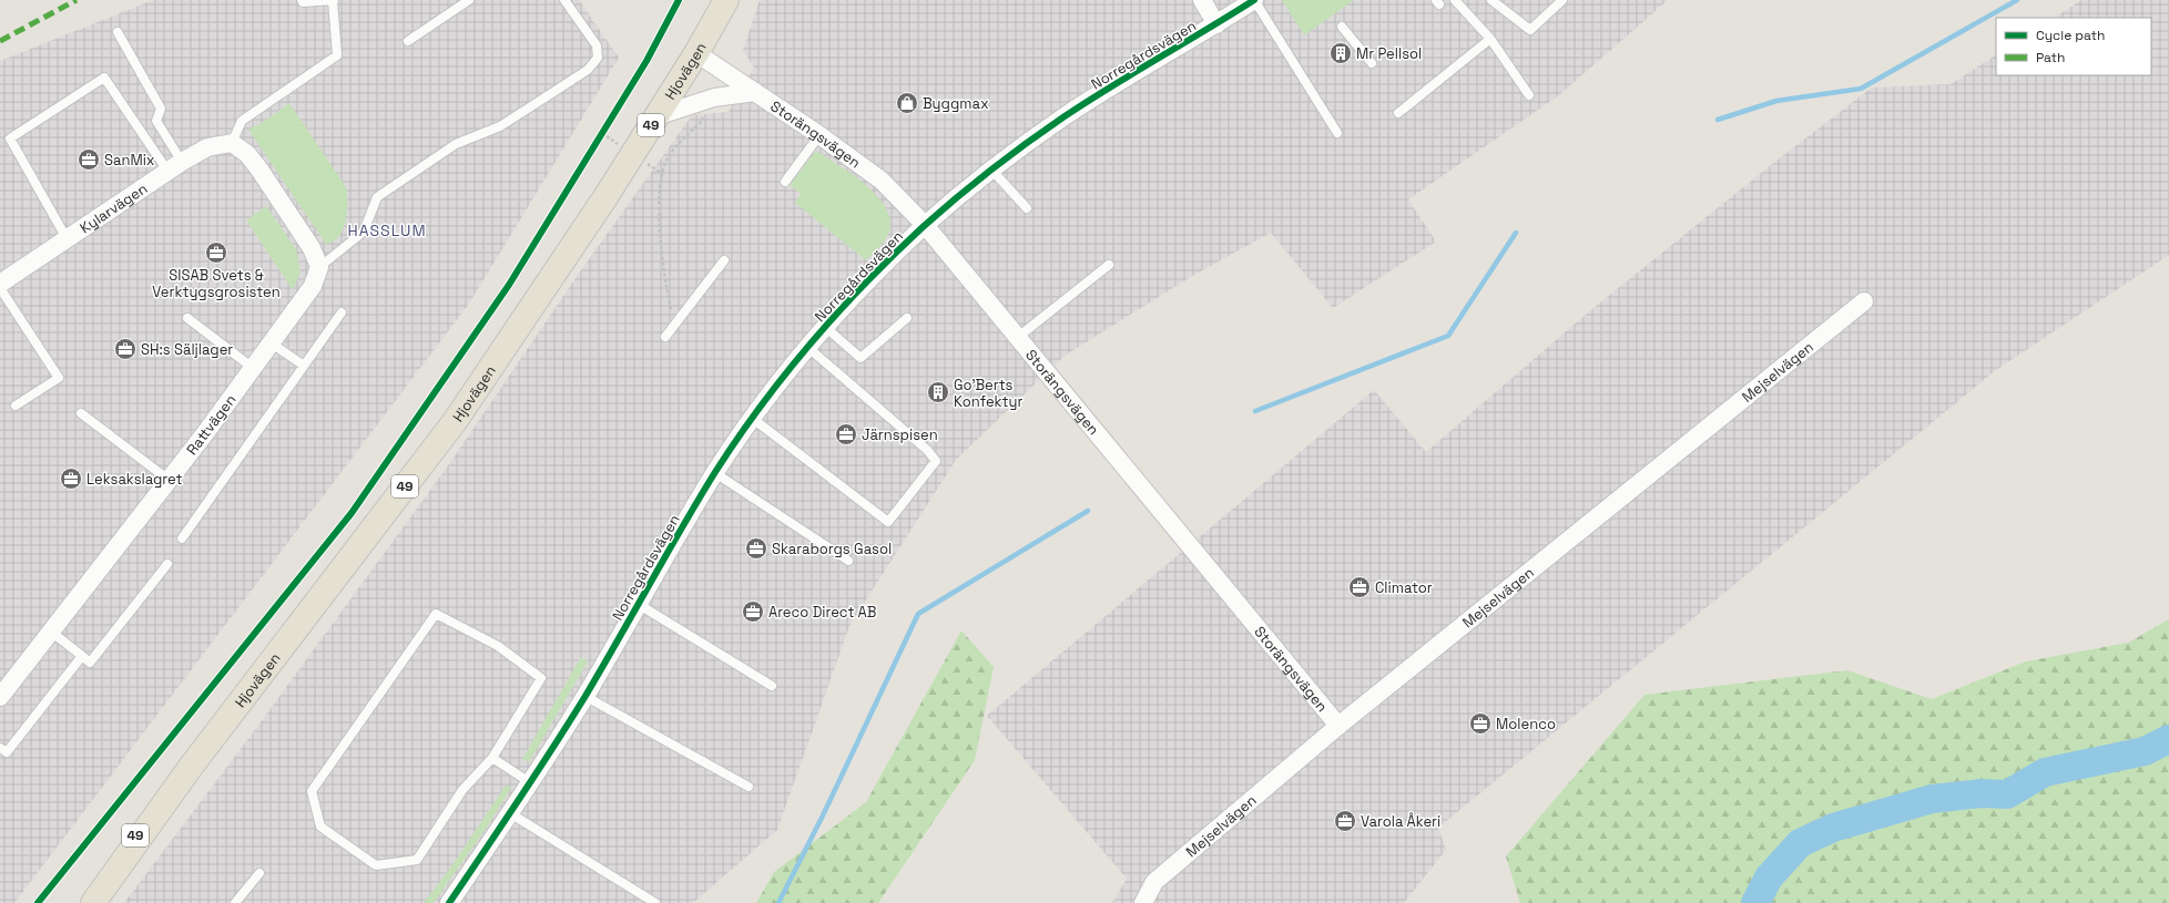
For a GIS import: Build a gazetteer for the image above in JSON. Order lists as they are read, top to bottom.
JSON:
{
  "streets": {
    "main road": ["Hjovägen", "49"],
    "street": [
      "Norregårdsvägen",
      "Storängsvägen",
      "Kylarvägen",
      "Mejselvägen",
      "Rattvägen"
    ]
  },
  "crossings": [
    ["Norregårdsvägen", "Storängsvägen"],
    ["Hjovägen", "Storängsvägen"],
    ["Storängsvägen", "Mejselvägen"]
  ],
  "districts": ["HASSLUM"],
  "places": {
    "building": ["Mr Pellsol", "Go'Berts Konfektyr"],
    "shop": ["Byggmax"],
    "office": [
      "SanMix",
      "SISAB Svets & Verktygsgrosisten",
      "SH:s Säljlager",
      "Järnspisen",
      "Leksakslagret",
      "Skaraborgs Gasol",
      "Climator",
      "Areco Direct AB",
      "Molenco",
      "Varola Åkeri"
    ]
  },
  "legend": ["Cycle path", "Path"]
}
